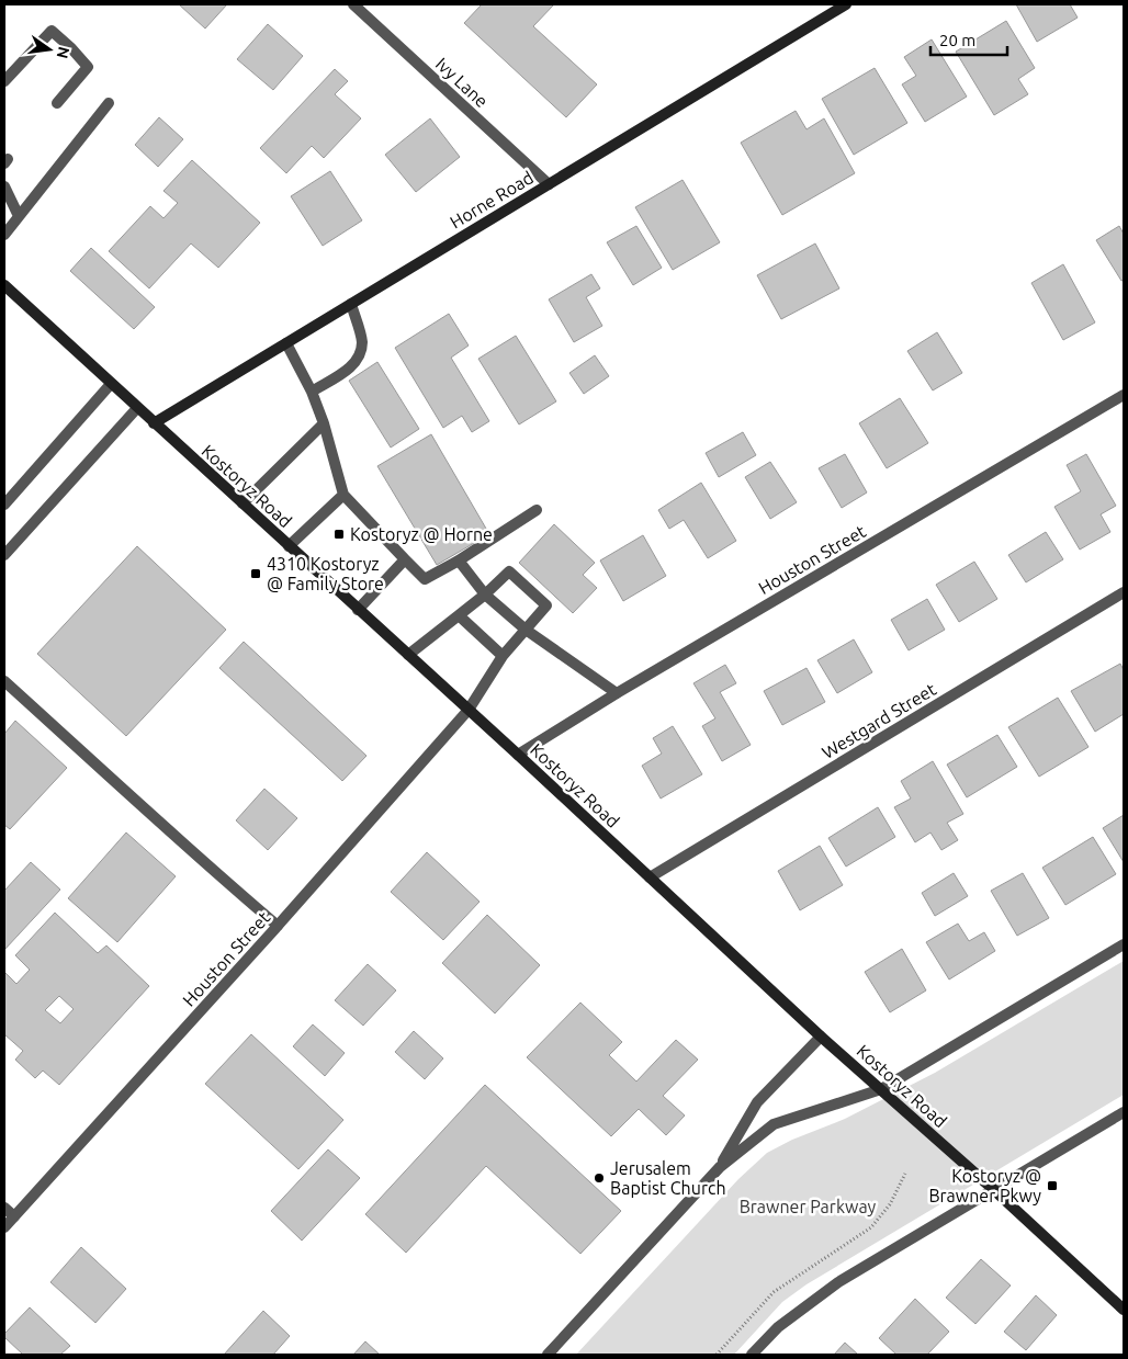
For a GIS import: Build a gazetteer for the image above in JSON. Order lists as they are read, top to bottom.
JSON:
{
  "streets": {
    "main road": ["Horne Road", "Kostoryz Road"],
    "street": ["Ivy Lane", "Houston Street", "Westgard Street"]
  },
  "crossings": [
    ["Ivy Lane", "Horne Road"],
    ["Horne Road", "Kostoryz Road"],
    ["Kostoryz Road", "Houston Street"],
    ["Kostoryz Road", "Westgard Street"]
  ],
  "parks": ["Brawner Parkway"],
  "places": {
    "transit": ["Kostoryz @ Horne", "4310 Kostoryz @ Family Store", "Kostoryz @ Brawner Pkwy"],
    "other": ["Jerusalem Baptist Church"]
  },
  "scale_bar": "20 m",
  "north": "right"
}
